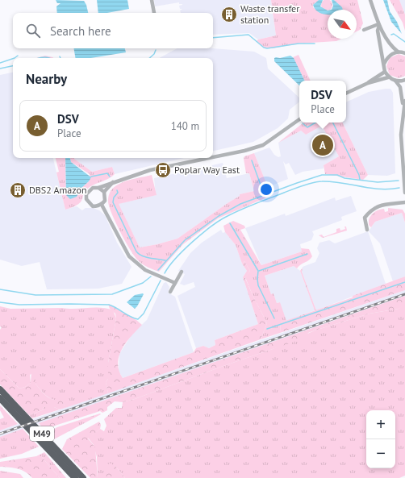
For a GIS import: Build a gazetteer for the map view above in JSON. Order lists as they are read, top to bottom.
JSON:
{
  "streets": {
    "highway": ["M49"]
  },
  "places": {
    "building": ["Waste transfer station", "DBS2 Amazon"],
    "bus stop": ["Poplar Way East"]
  },
  "north": "bottom right",
  "page": {
    "search": "Search here",
    "heading": "Nearby",
    "popup": ["DSV", "Place"],
    "list": [
      {
        "mark": "A",
        "name": "DSV",
        "note": "Place",
        "value": "140 m"
      }
    ],
    "pins": "A",
    "map_buttons": ["+", "−"]
  }
}
